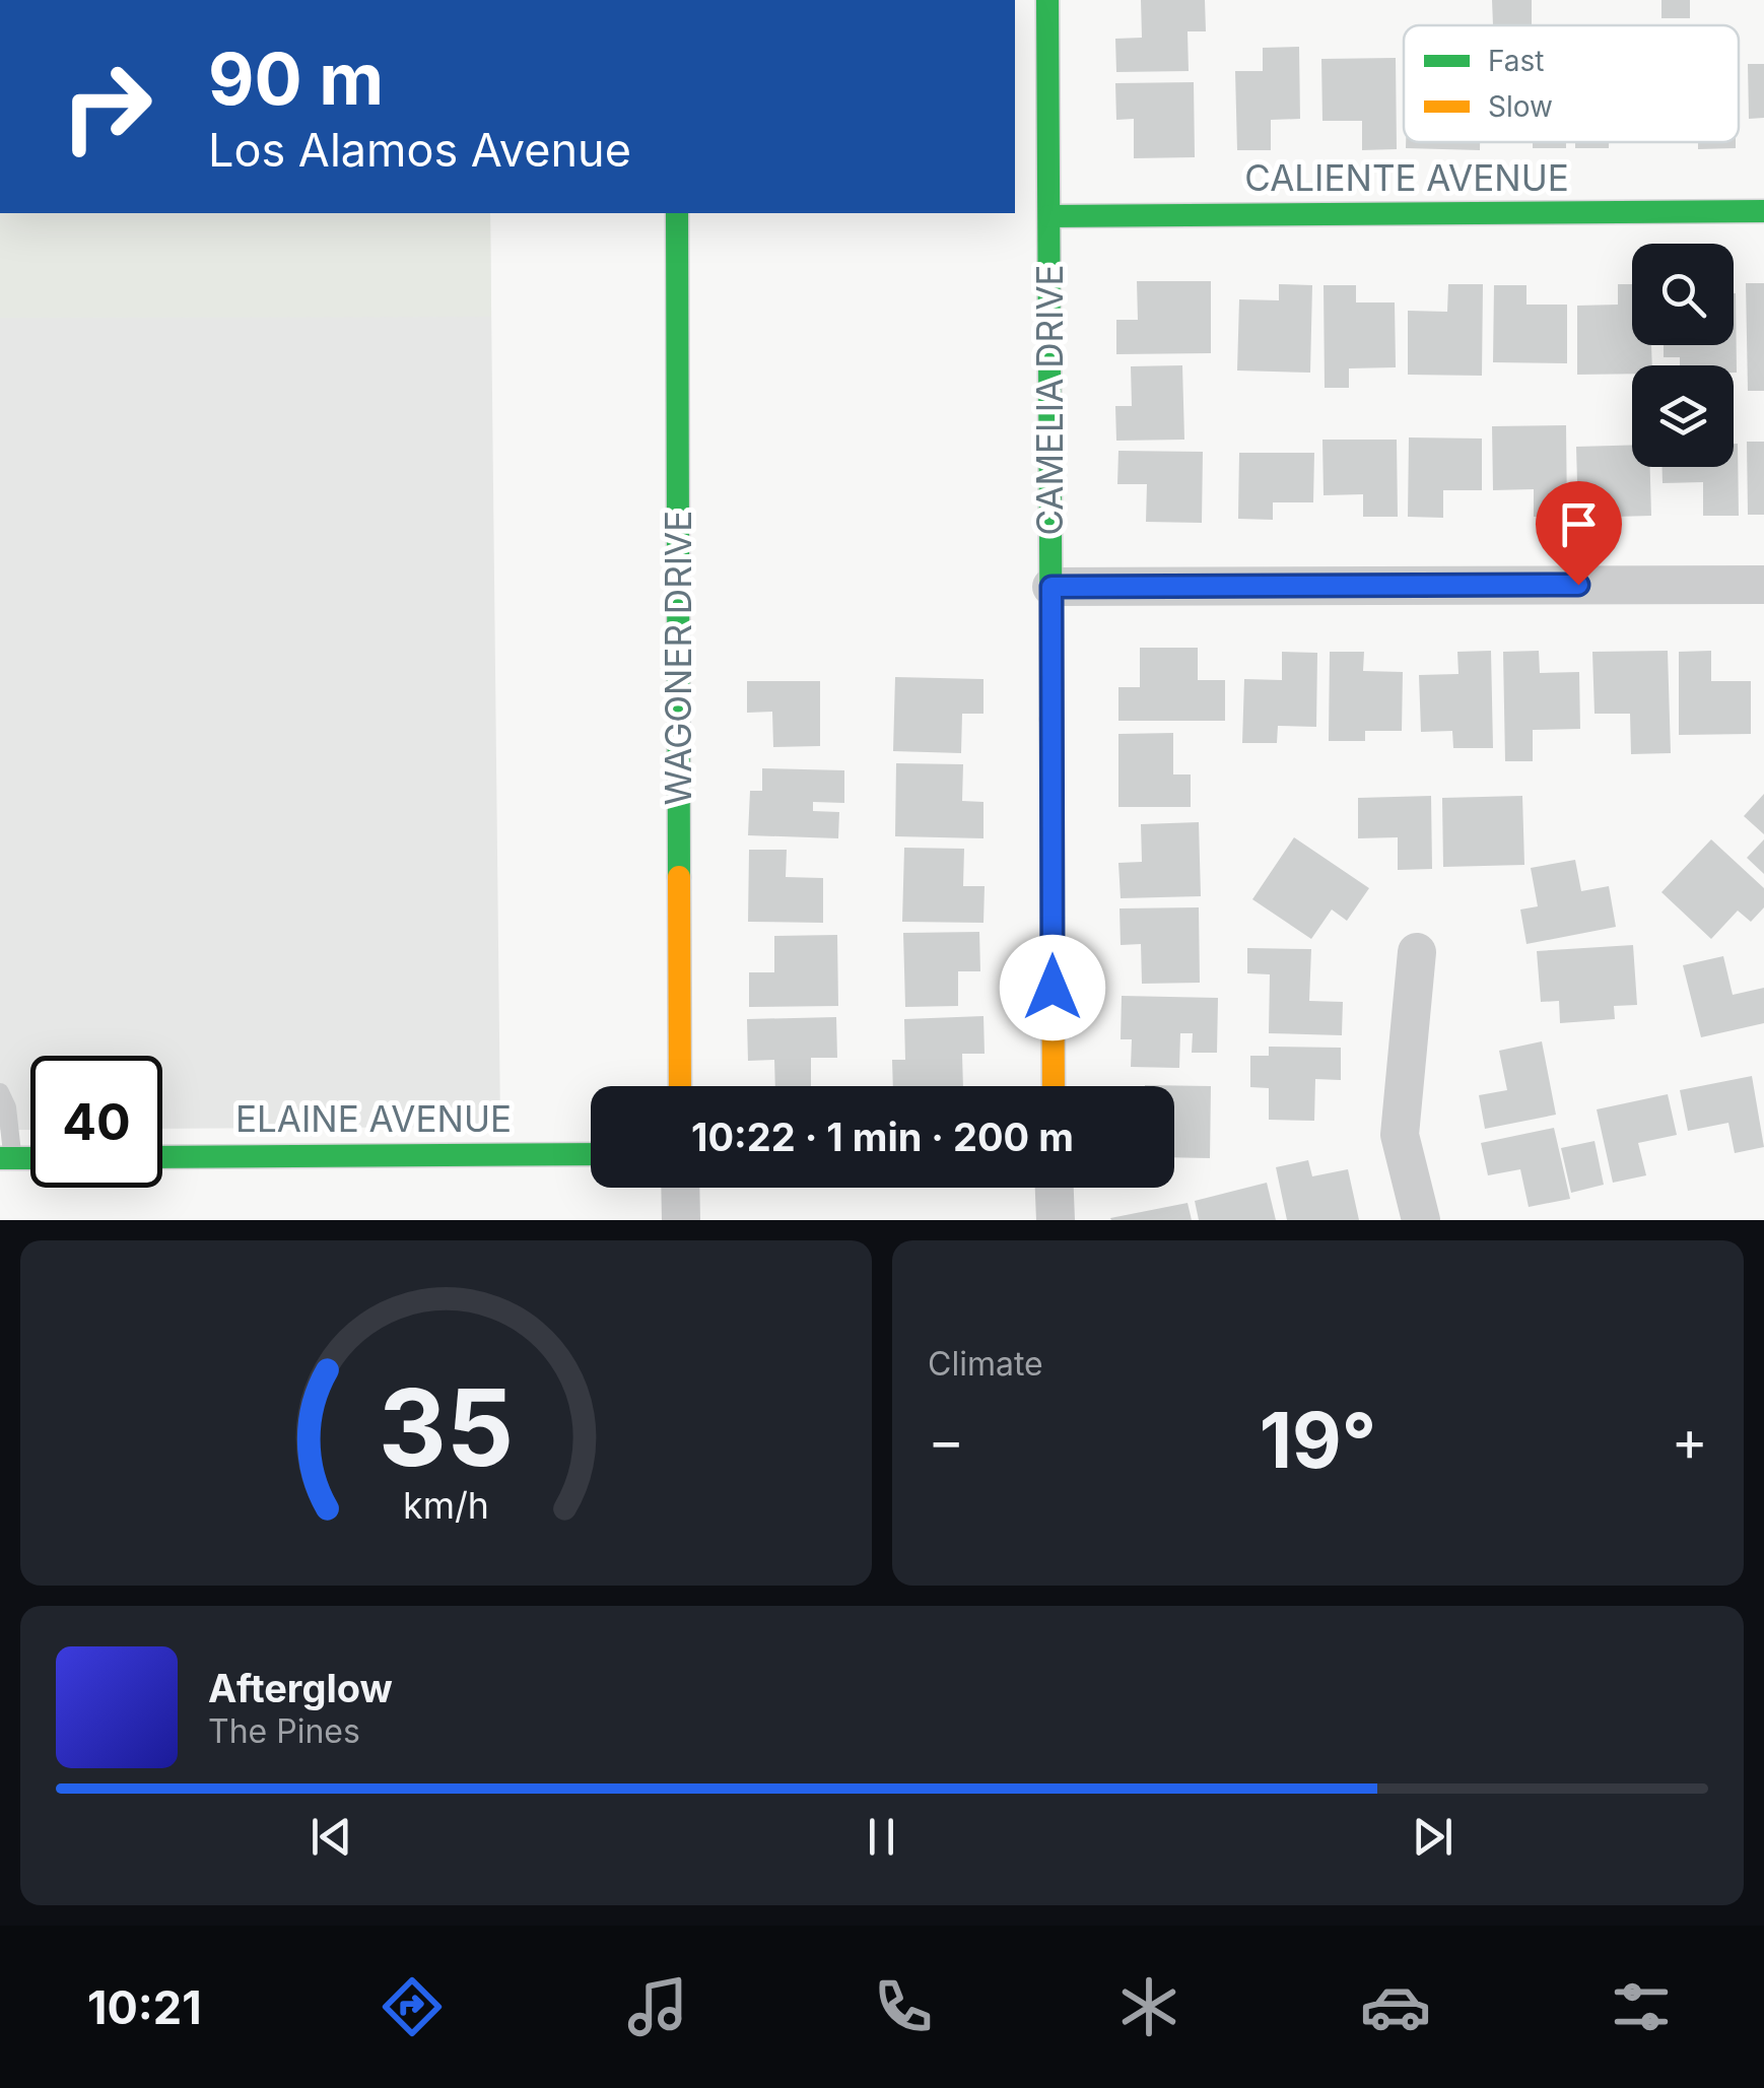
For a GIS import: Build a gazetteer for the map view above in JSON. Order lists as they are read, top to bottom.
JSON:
{
  "streets": {
    "street": [
      "CALIENTE AVENUE",
      "CAMELIA DRIVE",
      "WAGONER DRIVE",
      "ELAINE AVENUE"
    ]
  },
  "crossings": [
    ["CALIENTE AVENUE", "CAMELIA DRIVE"]
  ],
  "legend": ["Fast", "Slow"],
  "page": {
    "turn": ["90 m", "Los Alamos Avenue"],
    "limit": "40",
    "trip": "10:22 · 1 min · 200 m",
    "tile": "Climate",
    "heat": ["−", "19°", "+"],
    "song": ["Afterglow", "The Pines"],
    "tabs": "10:21",
    "gauge": ["35", "km/h"]
  }
}
